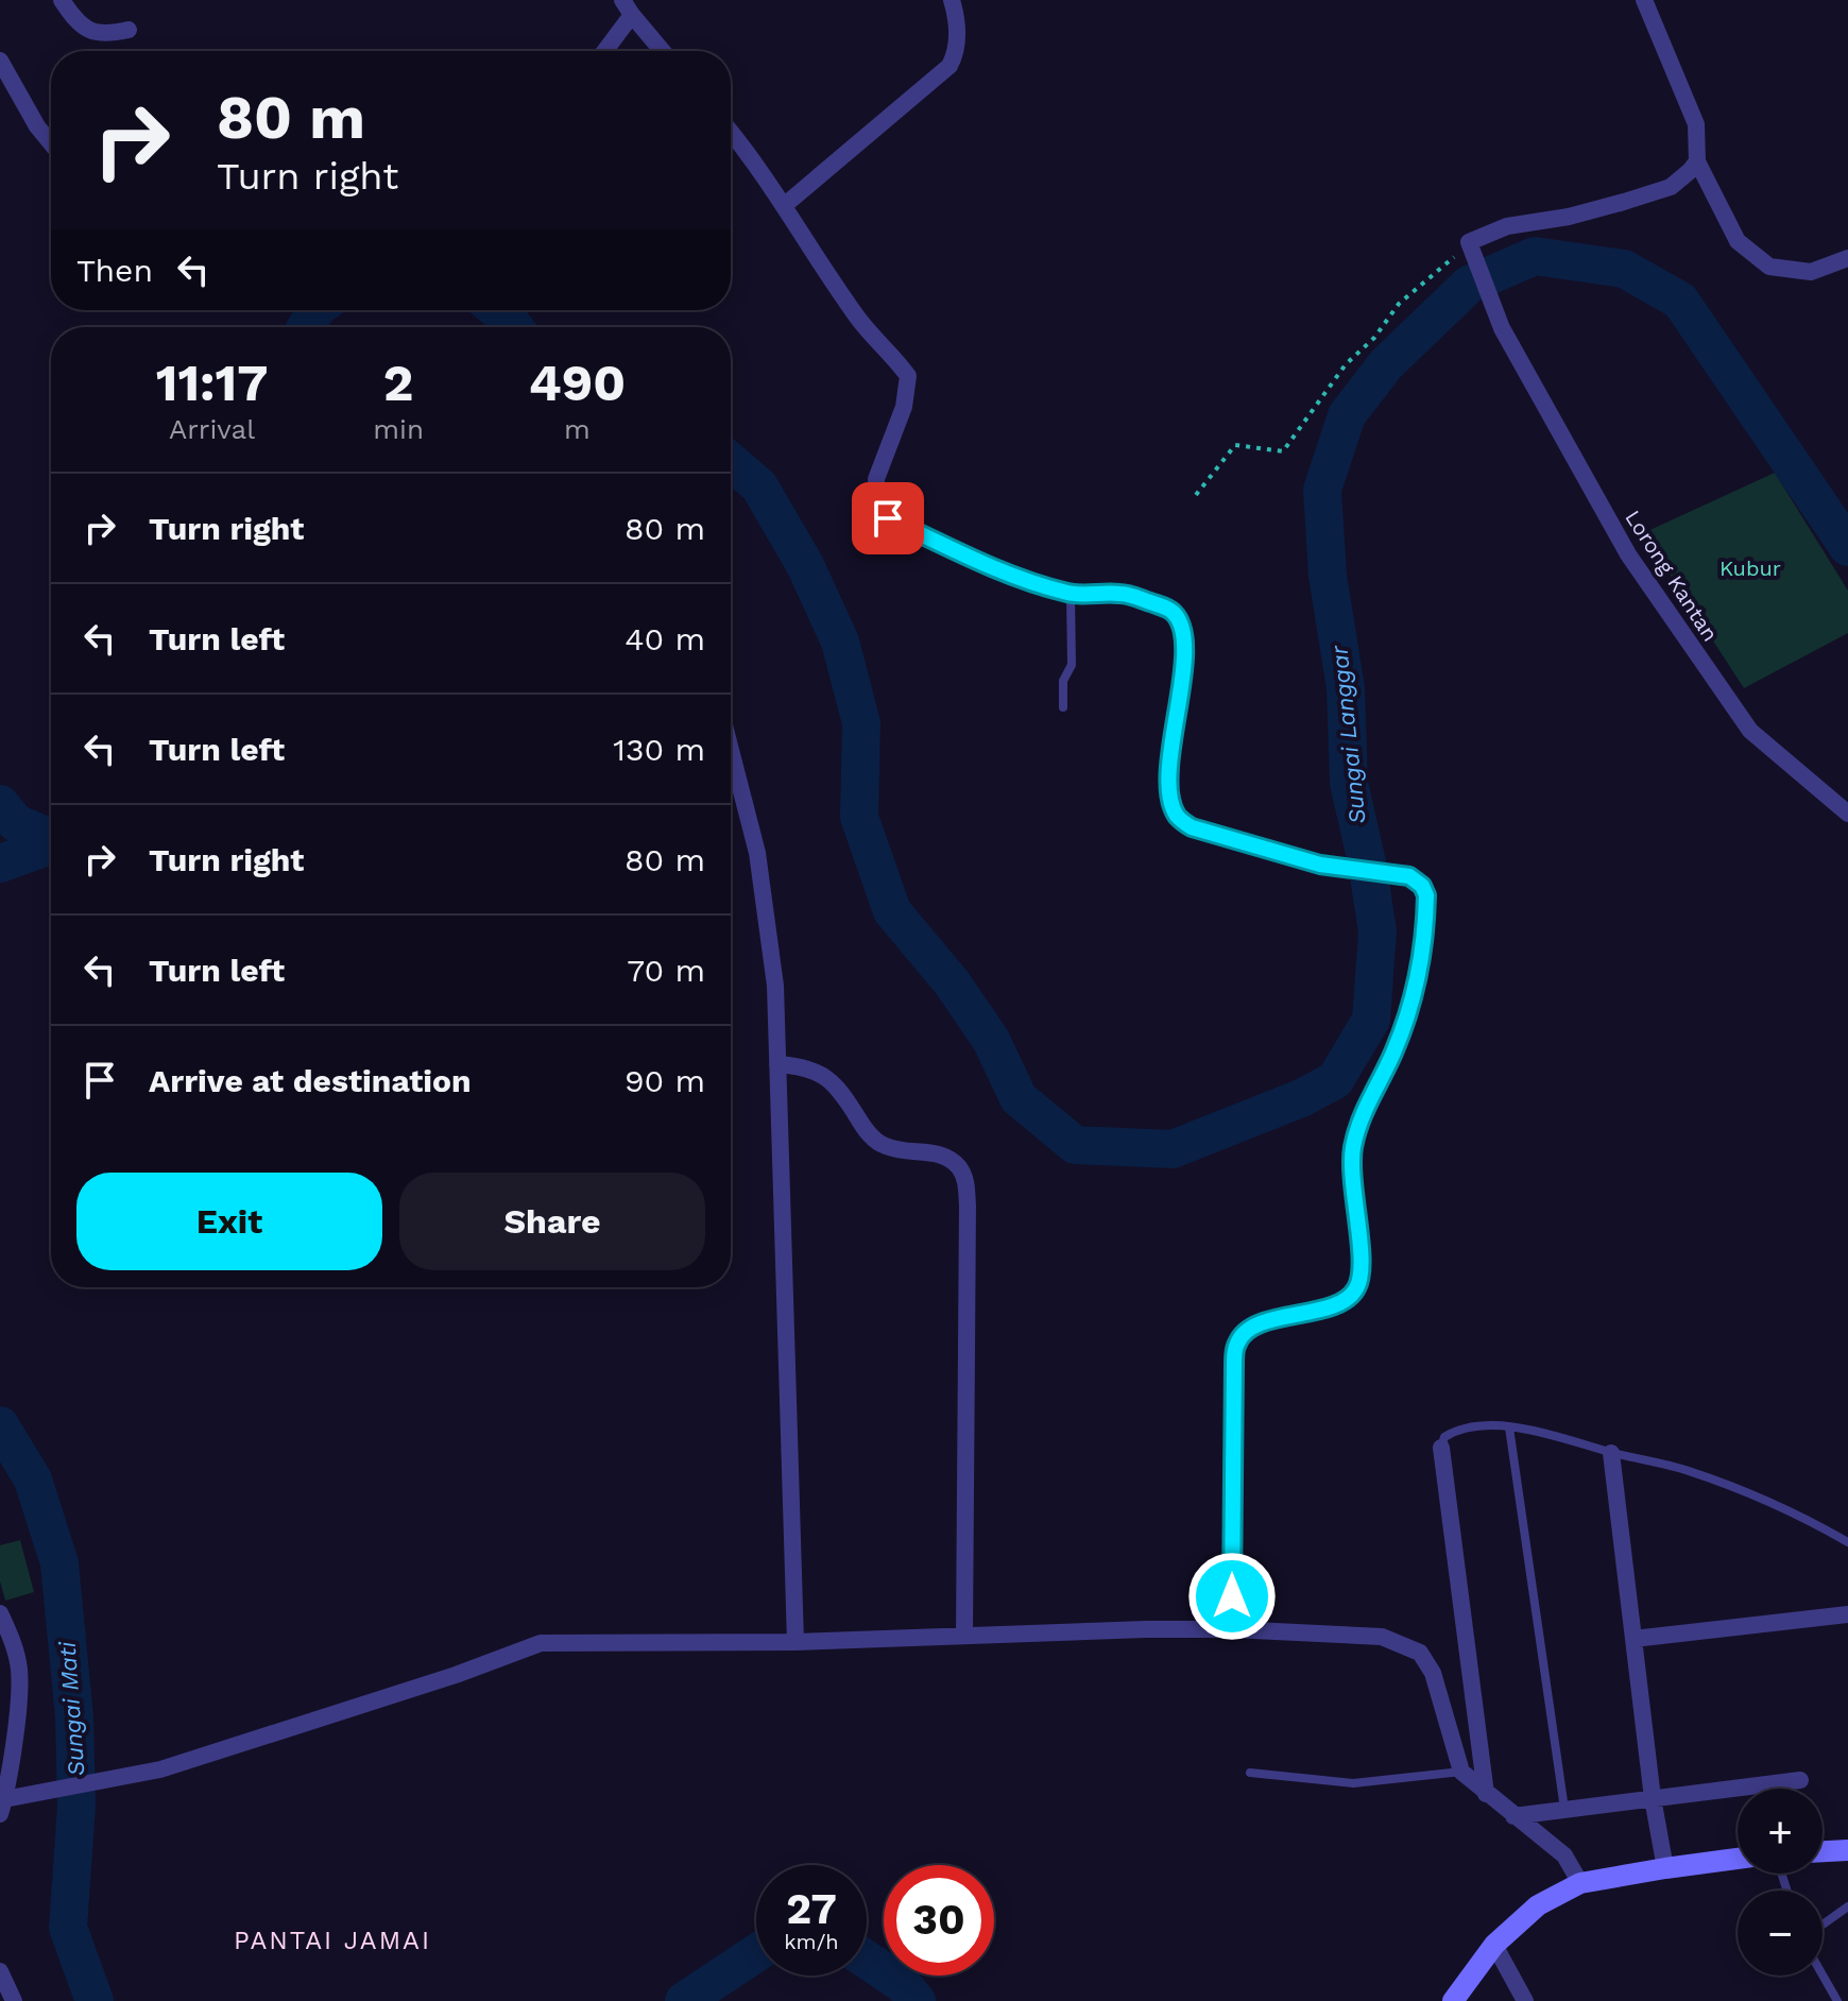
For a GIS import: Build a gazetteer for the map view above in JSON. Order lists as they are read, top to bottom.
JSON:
{
  "streets": {
    "street": ["Lorong Kantan"]
  },
  "districts": ["PANTAI JAMAI"],
  "water": ["Sungai Langgar", "Sungai Mati"],
  "parks": ["Kubur"],
  "page": {
    "turn": ["80 m", "Turn right"],
    "then": "Then",
    "eta": [
      "11:17",
      "Arrival",
      "2",
      "min",
      "490",
      "m"
    ],
    "list": [
      {
        "name": "Turn right",
        "value": "80 m"
      },
      {
        "name": "Turn left",
        "value": "40 m"
      },
      {
        "name": "Turn left",
        "value": "130 m"
      },
      {
        "name": "Turn right",
        "value": "80 m"
      },
      {
        "name": "Turn left",
        "value": "70 m"
      },
      {
        "name": "Arrive at destination",
        "value": "90 m"
      }
    ],
    "buttons": ["Exit", "Share"],
    "map_buttons": ["+", "−"],
    "speed": "27 km/h",
    "limit": "30"
  }
}
